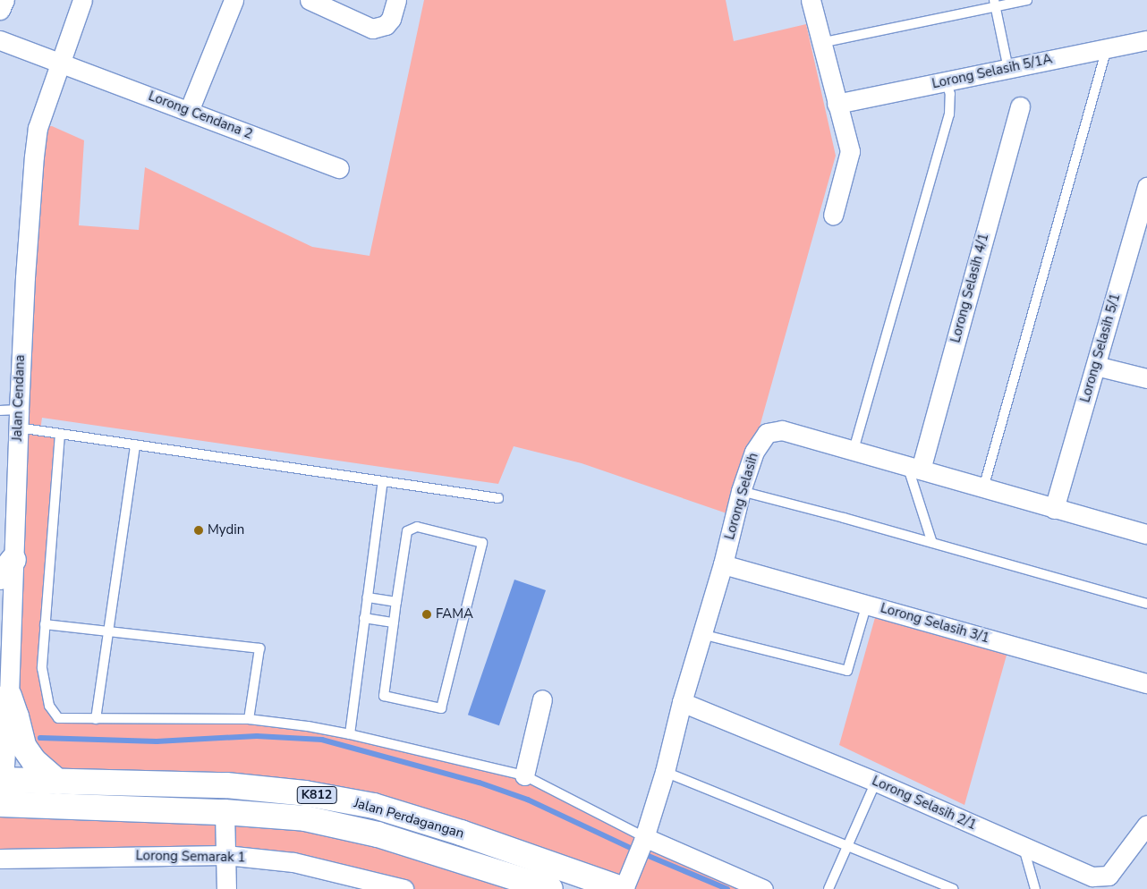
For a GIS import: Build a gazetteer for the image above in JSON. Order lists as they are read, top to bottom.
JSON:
{
  "streets": {
    "main road": ["K812", "Jalan Perdagangan"],
    "street": [
      "Lorong Selasih 5/1A",
      "Lorong Cendana 2",
      "Lorong Selasih 4/1",
      "Lorong Selasih 5/1",
      "Jalan Cendana",
      "Lorong Selasih",
      "Lorong Selasih 3/1",
      "Lorong Selasih 2/1",
      "Lorong Semarak 1"
    ]
  },
  "crossings": [
    ["Lorong Cendana 2", "Jalan Cendana"],
    ["Lorong Selasih 4/1", "Lorong Selasih"],
    ["Lorong Selasih 5/1", "Lorong Selasih"],
    ["Jalan Cendana", "Jalan Perdagangan"],
    ["Lorong Selasih", "Lorong Selasih 3/1"],
    ["Lorong Selasih", "Lorong Selasih 2/1"],
    ["Lorong Selasih", "Jalan Perdagangan"]
  ],
  "places": ["Mydin", "FAMA"]
}
